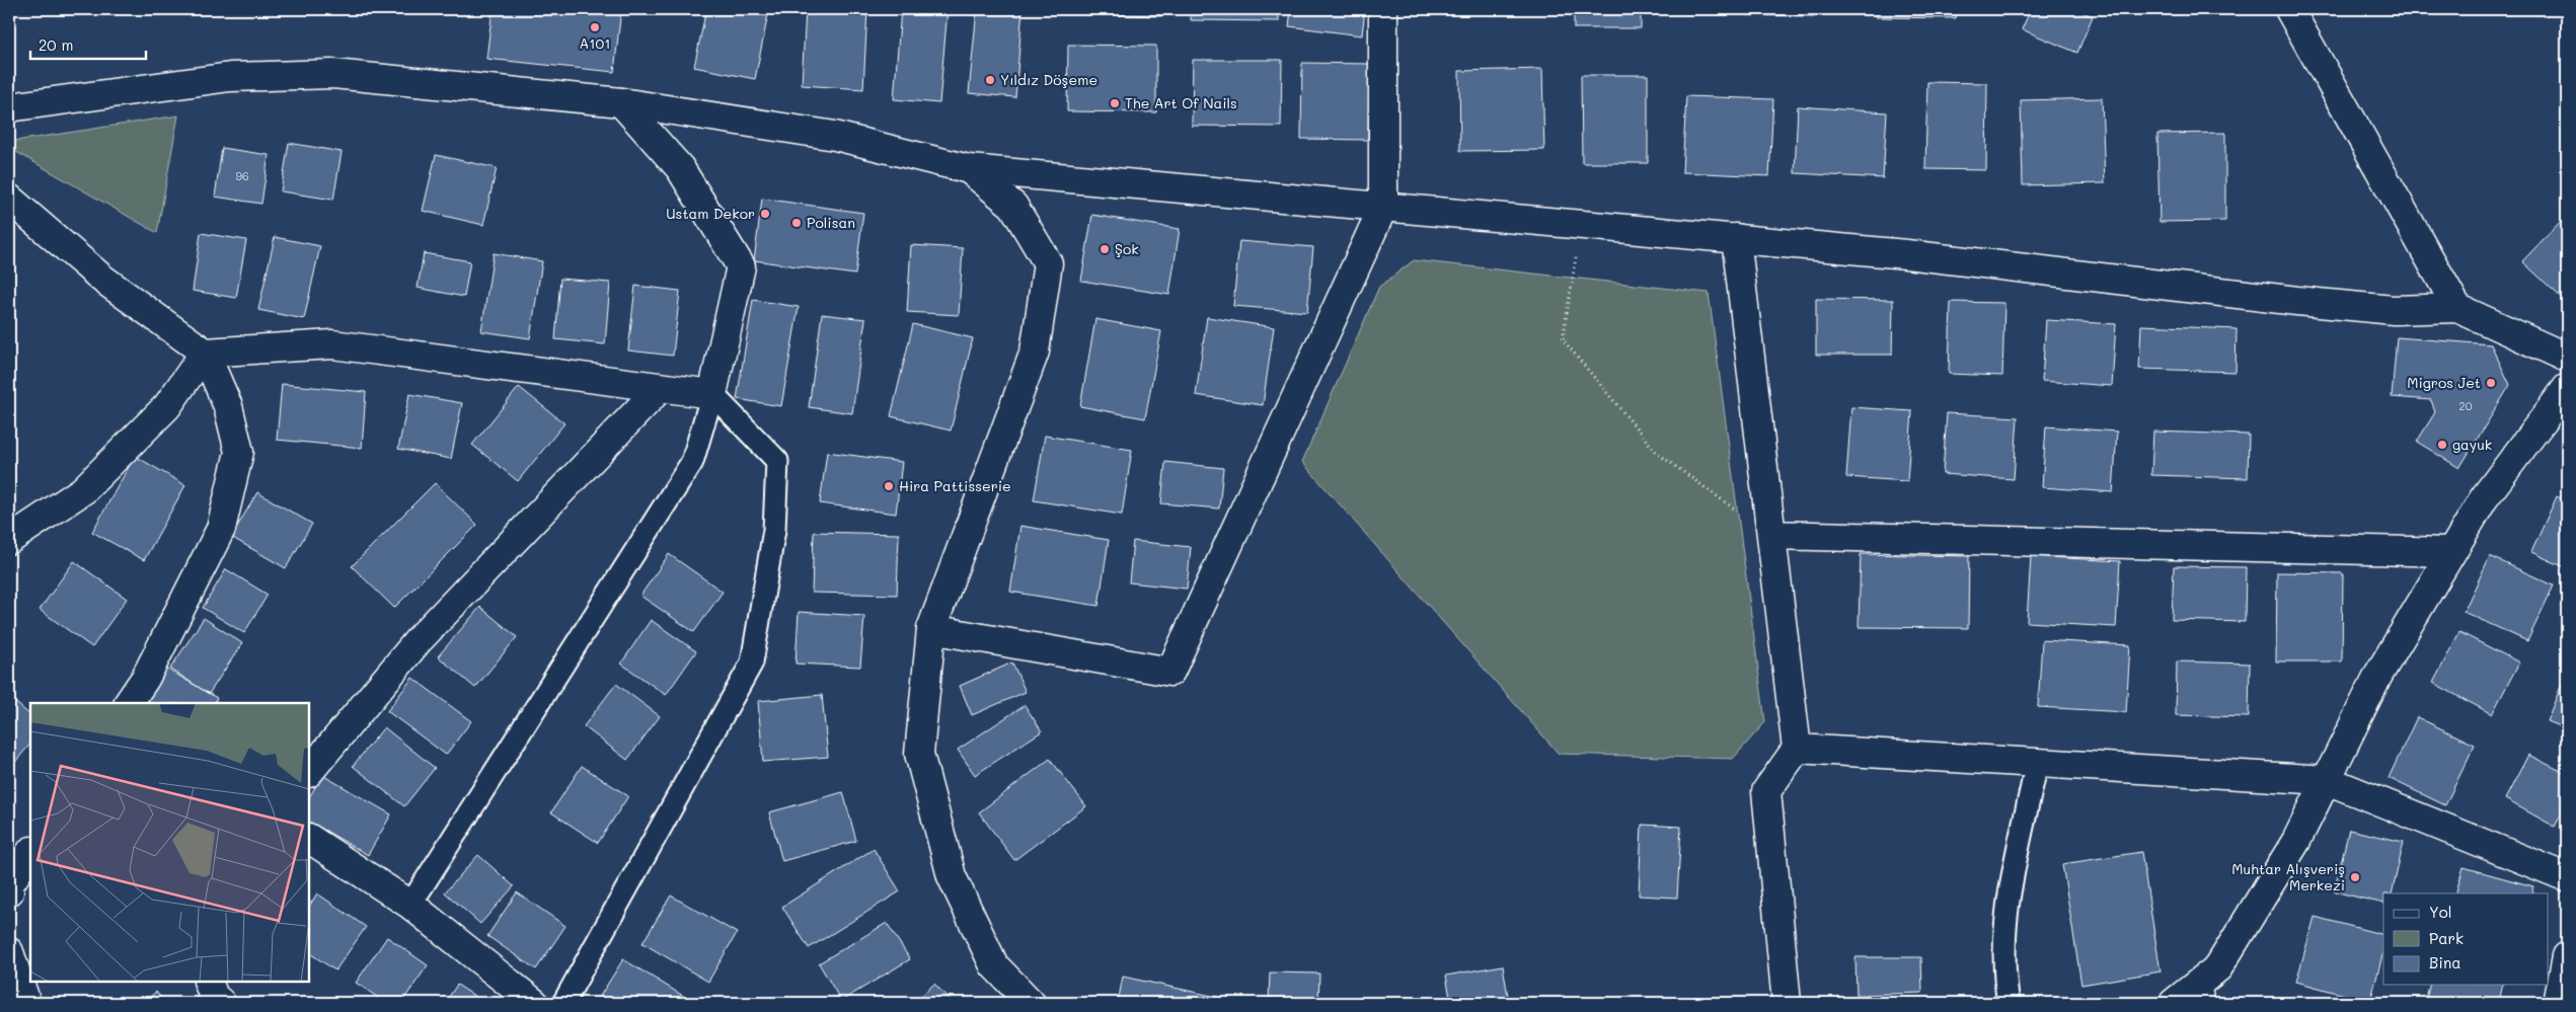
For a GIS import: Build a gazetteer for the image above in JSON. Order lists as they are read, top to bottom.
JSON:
{
  "places": [
    "A101",
    "Yıldız Döşeme",
    "The Art Of Nails",
    "Ustam Dekor",
    "Polisan",
    "Şok",
    "Migros Jet",
    "gayuk",
    "Hira Pattisserie",
    "Muhtar Alışveriş Merkezi"
  ],
  "house_numbers": ["96", "20"],
  "legend": ["Yol", "Park", "Bina"],
  "scale_bar": "20 m"
}
